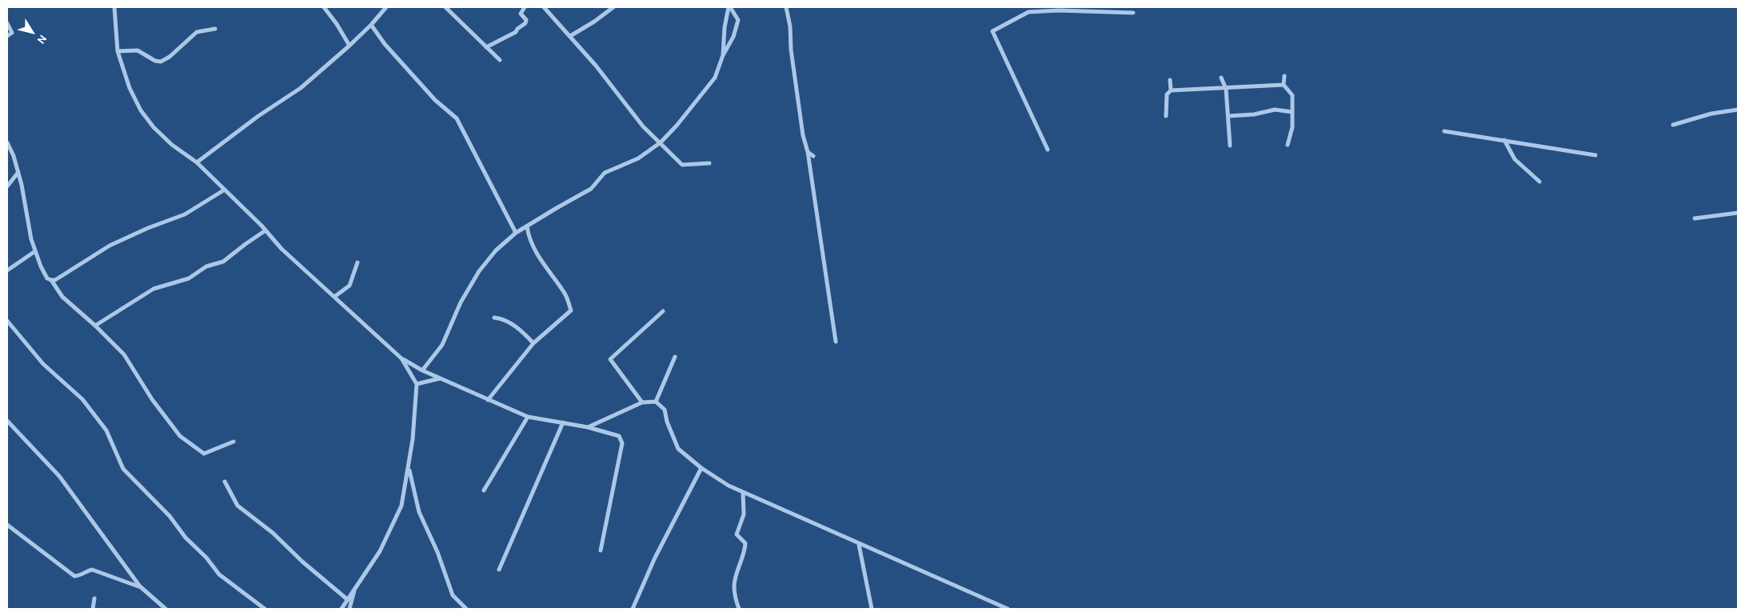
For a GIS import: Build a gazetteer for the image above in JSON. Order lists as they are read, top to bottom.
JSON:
{
  "north": "bottom right"
}
